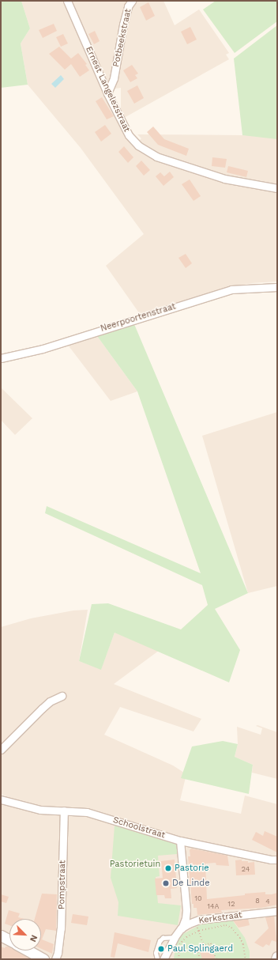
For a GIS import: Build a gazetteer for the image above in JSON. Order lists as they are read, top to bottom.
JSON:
{
  "streets": {
    "street": [
      "Potbeekstraat",
      "Ernest Langelezstraat",
      "Neerpoortenstraat",
      "Schoolstraat",
      "Pompstraat",
      "Kerkstraat"
    ]
  },
  "crossings": [
    ["Potbeekstraat", "Ernest Langelezstraat"],
    ["Schoolstraat", "Pompstraat"]
  ],
  "parks": ["Pastorietuin"],
  "places": ["Pastorie", "De Linde", "Paul Splingaerd"],
  "house_numbers": [
    "24",
    "10",
    "8",
    "4",
    "12",
    "14A"
  ],
  "north": "bottom right"
}
